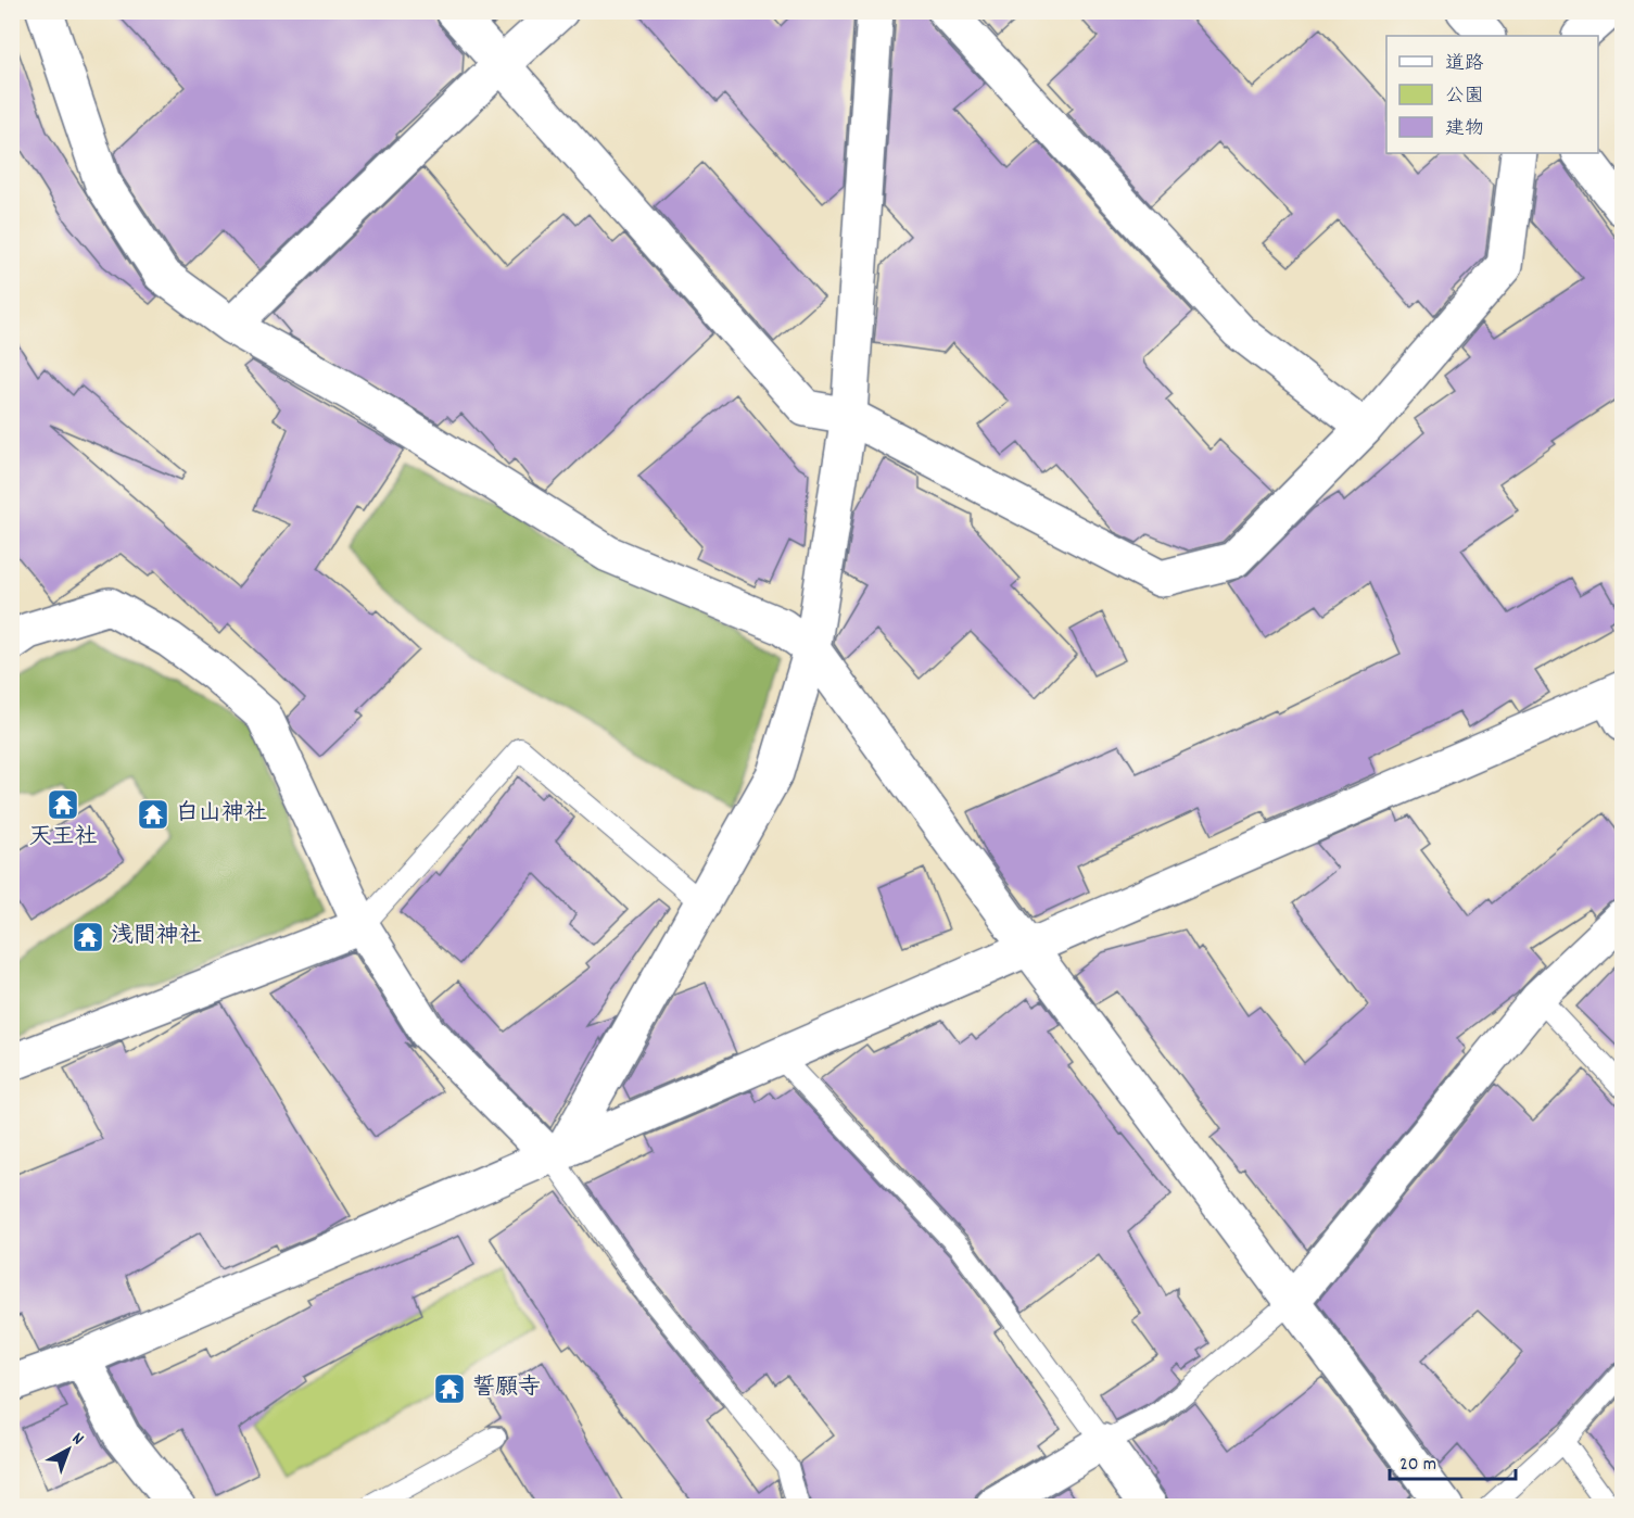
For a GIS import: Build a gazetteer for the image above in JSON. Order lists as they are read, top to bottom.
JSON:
{
  "places": {
    "temple": [
      "天王社",
      "白山神社",
      "浅間神社",
      "誓願寺"
    ]
  },
  "legend": ["道路", "公園", "建物"],
  "scale_bar": "20 m",
  "north": "top right"
}
